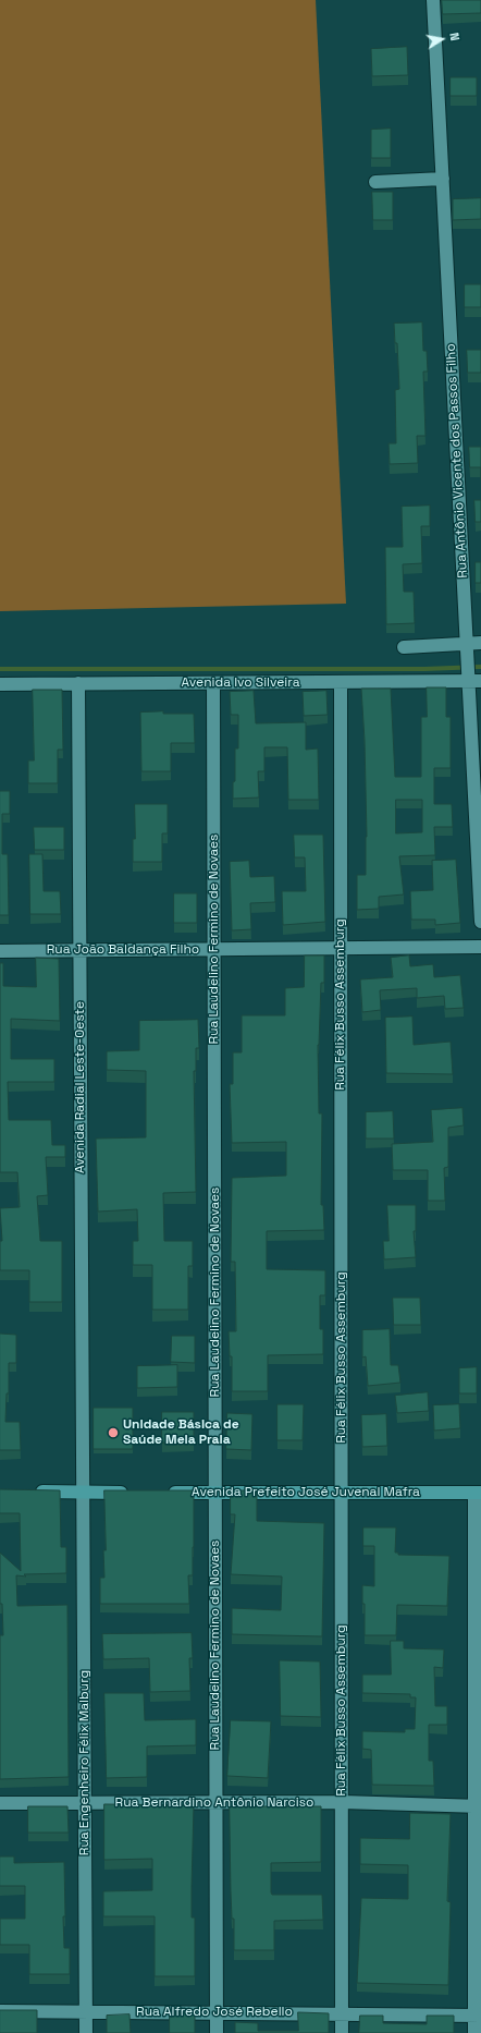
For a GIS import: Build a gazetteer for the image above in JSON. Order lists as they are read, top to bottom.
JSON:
{
  "streets": {
    "main road": ["Avenida Prefeito José Juvenal Mafra"],
    "street": [
      "Rua Antônio Vicente dos Passos Filho",
      "Avenida Ivo Silveira",
      "Rua Laudelino Fermino de Novaes",
      "Rua João Baldança Filho",
      "Rua Félix Busso Assemburg",
      "Avenida Radial Leste-Oeste",
      "Rua Engenheiro Félix Malburg",
      "Rua Bernardino Antônio Narciso",
      "Rua Alfredo José Rebello"
    ]
  },
  "crossings": [
    ["Rua Antônio Vicente dos Passos Filho", "Avenida Ivo Silveira"],
    ["Avenida Ivo Silveira", "Rua Laudelino Fermino de Novaes"],
    ["Avenida Ivo Silveira", "Rua Félix Busso Assemburg"],
    ["Avenida Ivo Silveira", "Avenida Radial Leste-Oeste"],
    ["Rua Laudelino Fermino de Novaes", "Rua João Baldança Filho"],
    ["Rua Laudelino Fermino de Novaes", "Avenida Prefeito José Juvenal Mafra"],
    ["Rua Laudelino Fermino de Novaes", "Rua Bernardino Antônio Narciso"],
    ["Rua Laudelino Fermino de Novaes", "Rua Alfredo José Rebello"],
    ["Rua João Baldança Filho", "Rua Félix Busso Assemburg"],
    ["Rua João Baldança Filho", "Avenida Radial Leste-Oeste"],
    ["Rua Félix Busso Assemburg", "Avenida Prefeito José Juvenal Mafra"],
    ["Rua Félix Busso Assemburg", "Rua Bernardino Antônio Narciso"],
    ["Rua Félix Busso Assemburg", "Rua Alfredo José Rebello"],
    ["Avenida Radial Leste-Oeste", "Rua Engenheiro Félix Malburg"],
    ["Rua Engenheiro Félix Malburg", "Rua Bernardino Antônio Narciso"],
    ["Rua Engenheiro Félix Malburg", "Rua Alfredo José Rebello"]
  ],
  "places": ["Unidade Básica de Saúde Meia Praia"],
  "north": "right"
}
